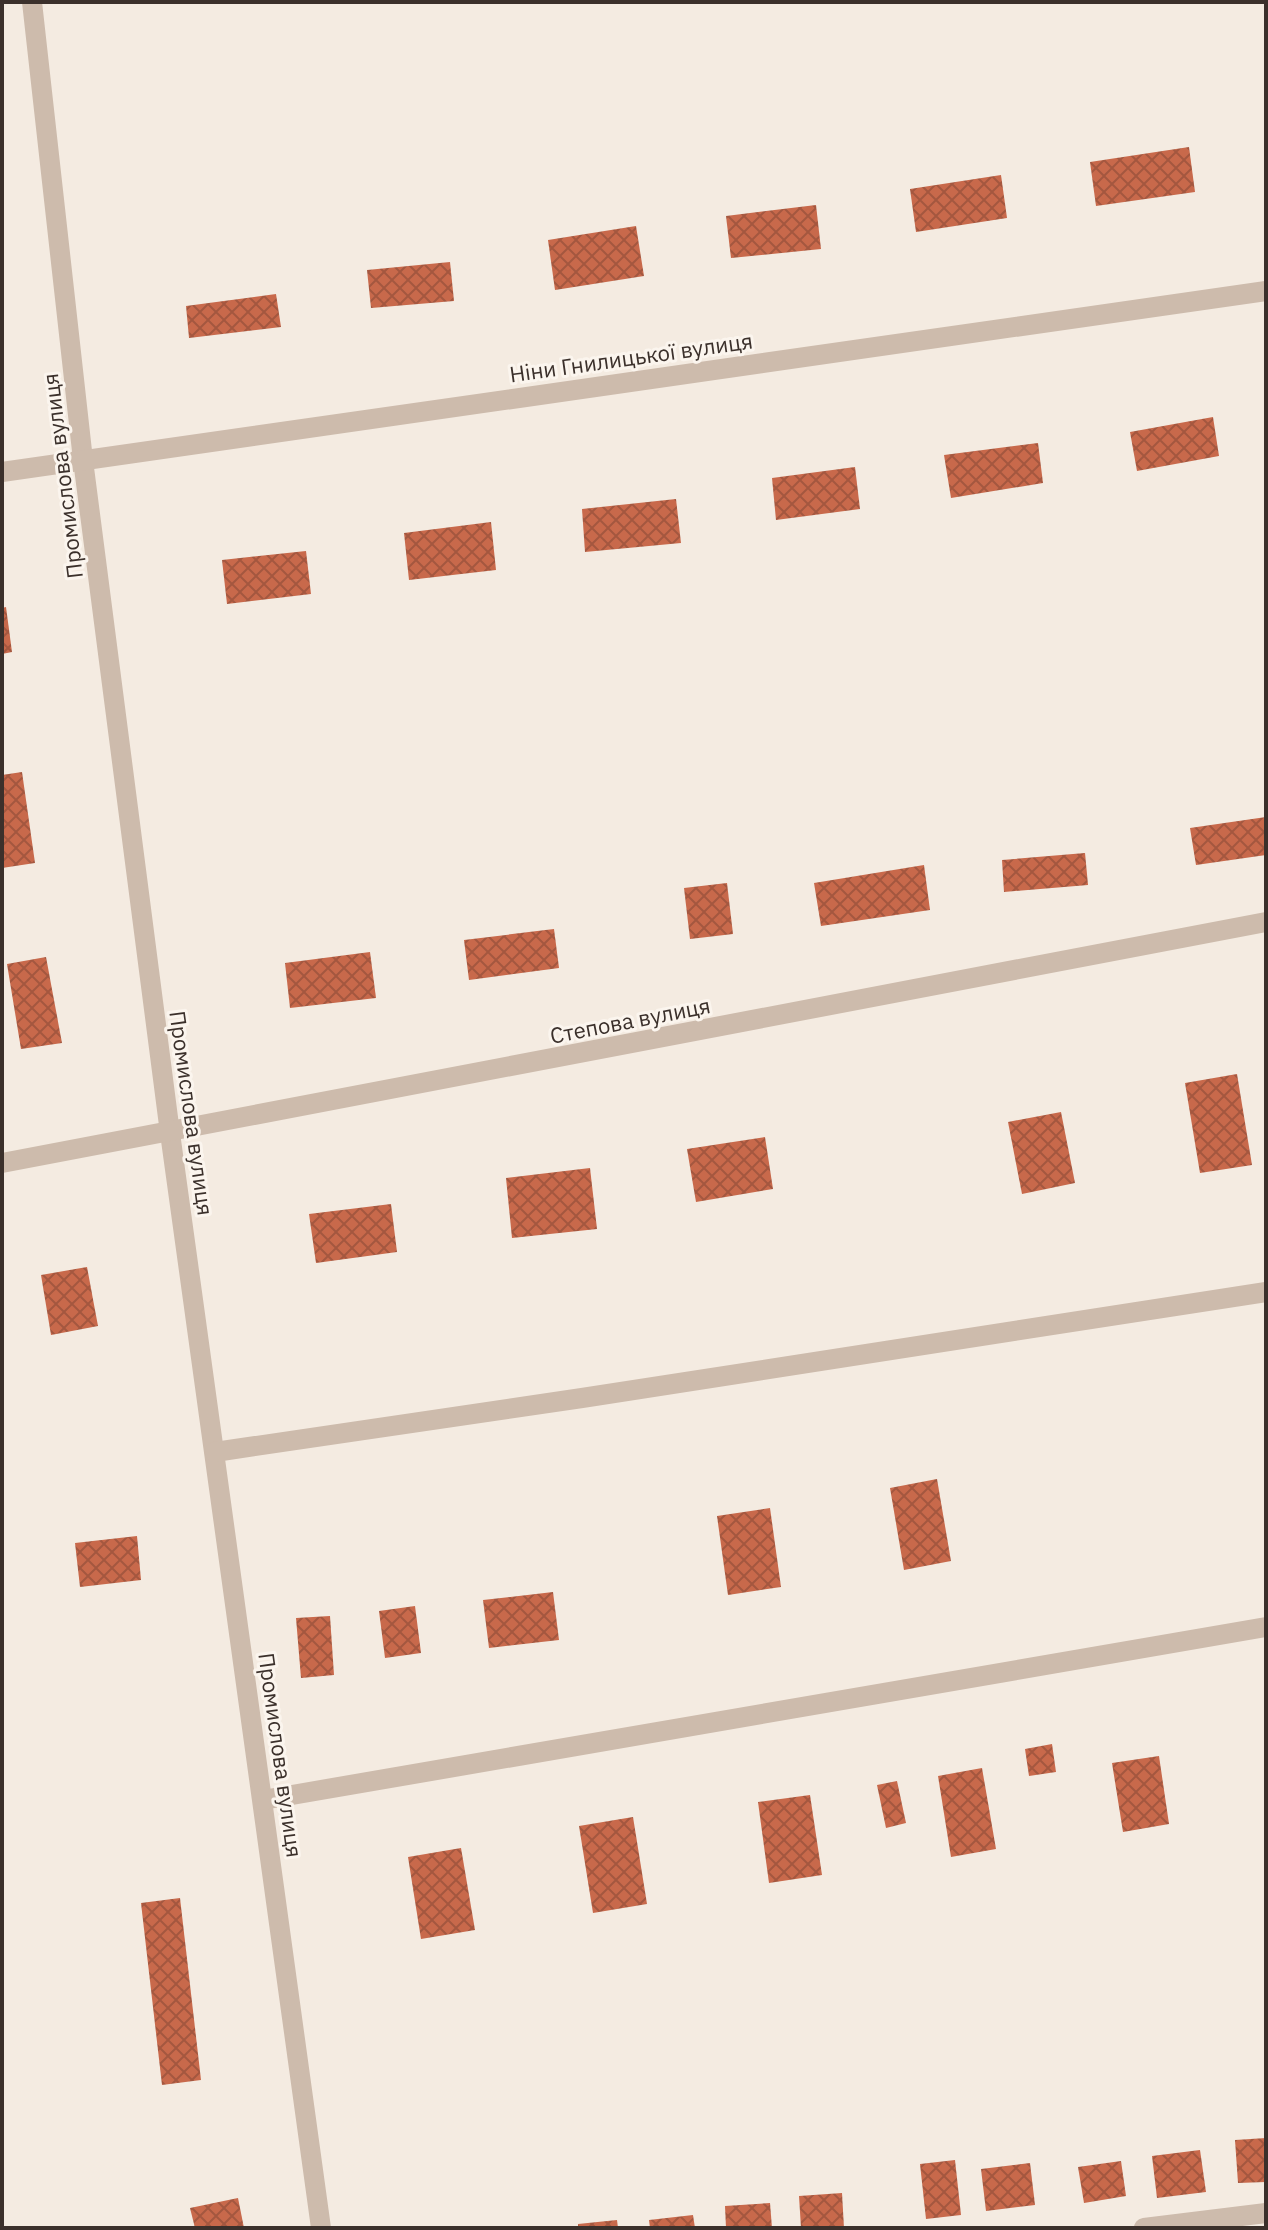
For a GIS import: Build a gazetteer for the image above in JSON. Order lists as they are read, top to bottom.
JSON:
{
  "streets": {
    "street": ["Ніни Гнилицької вулиця", "Промислова вулиця", "Степова вулиця"]
  },
  "crossings": [
    ["Ніни Гнилицької вулиця", "Промислова вулиця"],
    ["Промислова вулиця", "Степова вулиця"]
  ]
}
